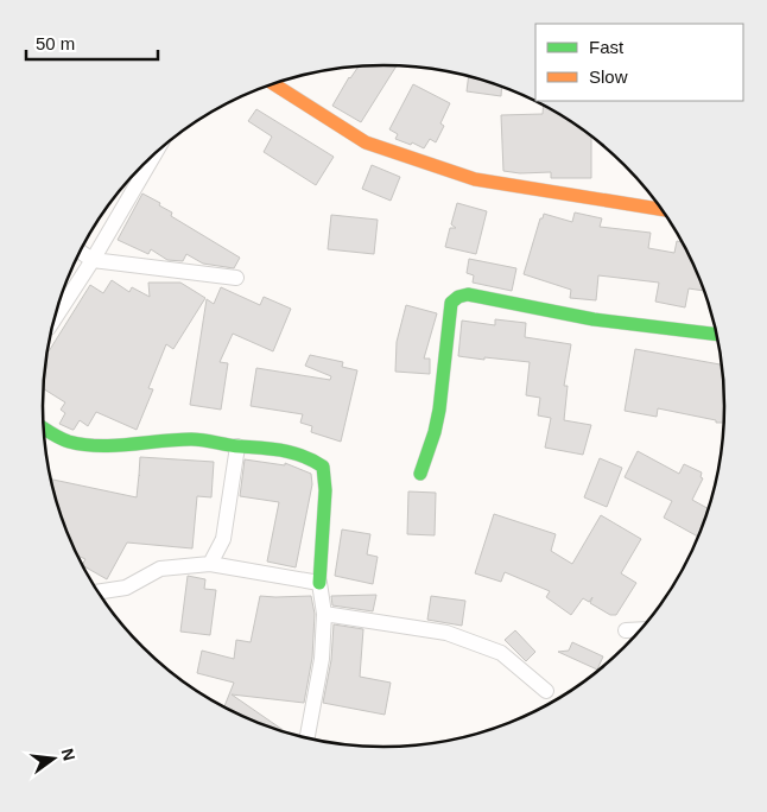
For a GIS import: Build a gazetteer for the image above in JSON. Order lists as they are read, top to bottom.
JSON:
{
  "legend": ["Fast", "Slow"],
  "scale_bar": "50 m",
  "north": "right"
}
